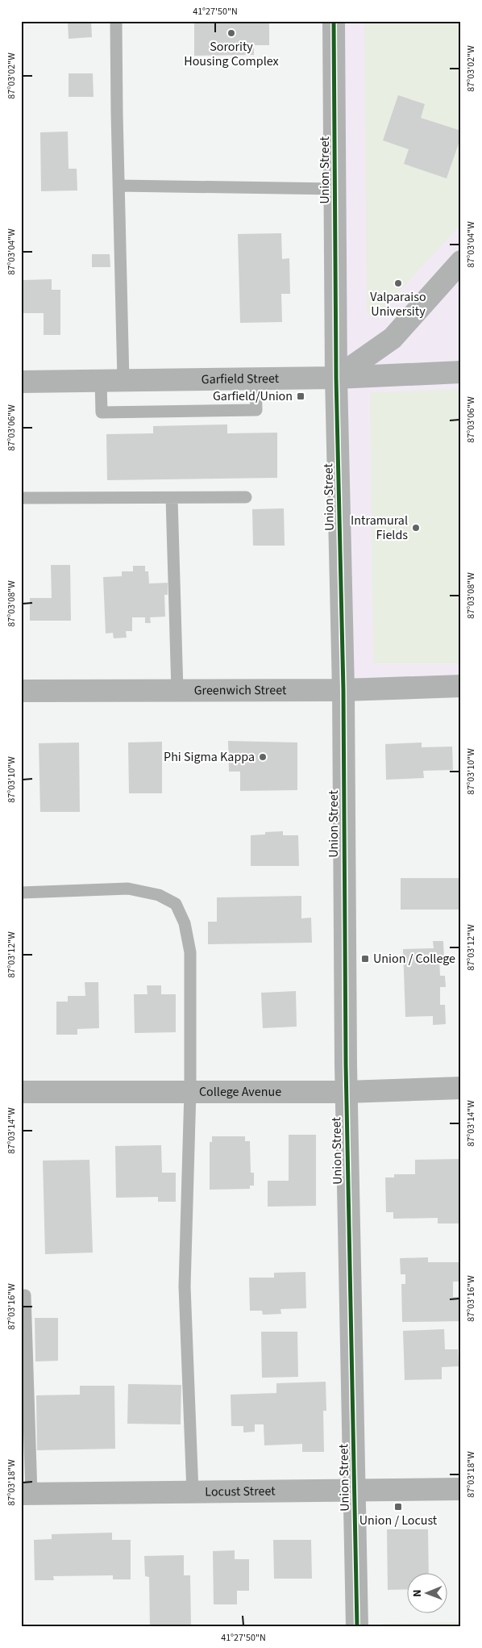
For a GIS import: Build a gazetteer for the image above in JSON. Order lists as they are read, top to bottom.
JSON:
{
  "streets": {
    "street": [
      "Union Street",
      "Garfield Street",
      "Greenwich Street",
      "College Avenue",
      "Locust Street"
    ]
  },
  "crossings": [
    ["Union Street", "Garfield Street"],
    ["Union Street", "Greenwich Street"],
    ["Union Street", "College Avenue"],
    ["Union Street", "Locust Street"]
  ],
  "places": {
    "other": [
      "Sorority Housing Complex",
      "Valparaiso University",
      "Intramural Fields",
      "Phi Sigma Kappa"
    ],
    "transit": ["Garfield/Union", "Union / College", "Union / Locust"]
  },
  "north": "left",
  "coordinates": [
    "41°27'50\"N",
    "87°03'02\"W",
    "87°03'04\"W",
    "87°03'06\"W",
    "87°03'08\"W",
    "87°03'10\"W",
    "87°03'12\"W",
    "87°03'14\"W",
    "87°03'16\"W",
    "87°03'18\"W"
  ]
}
